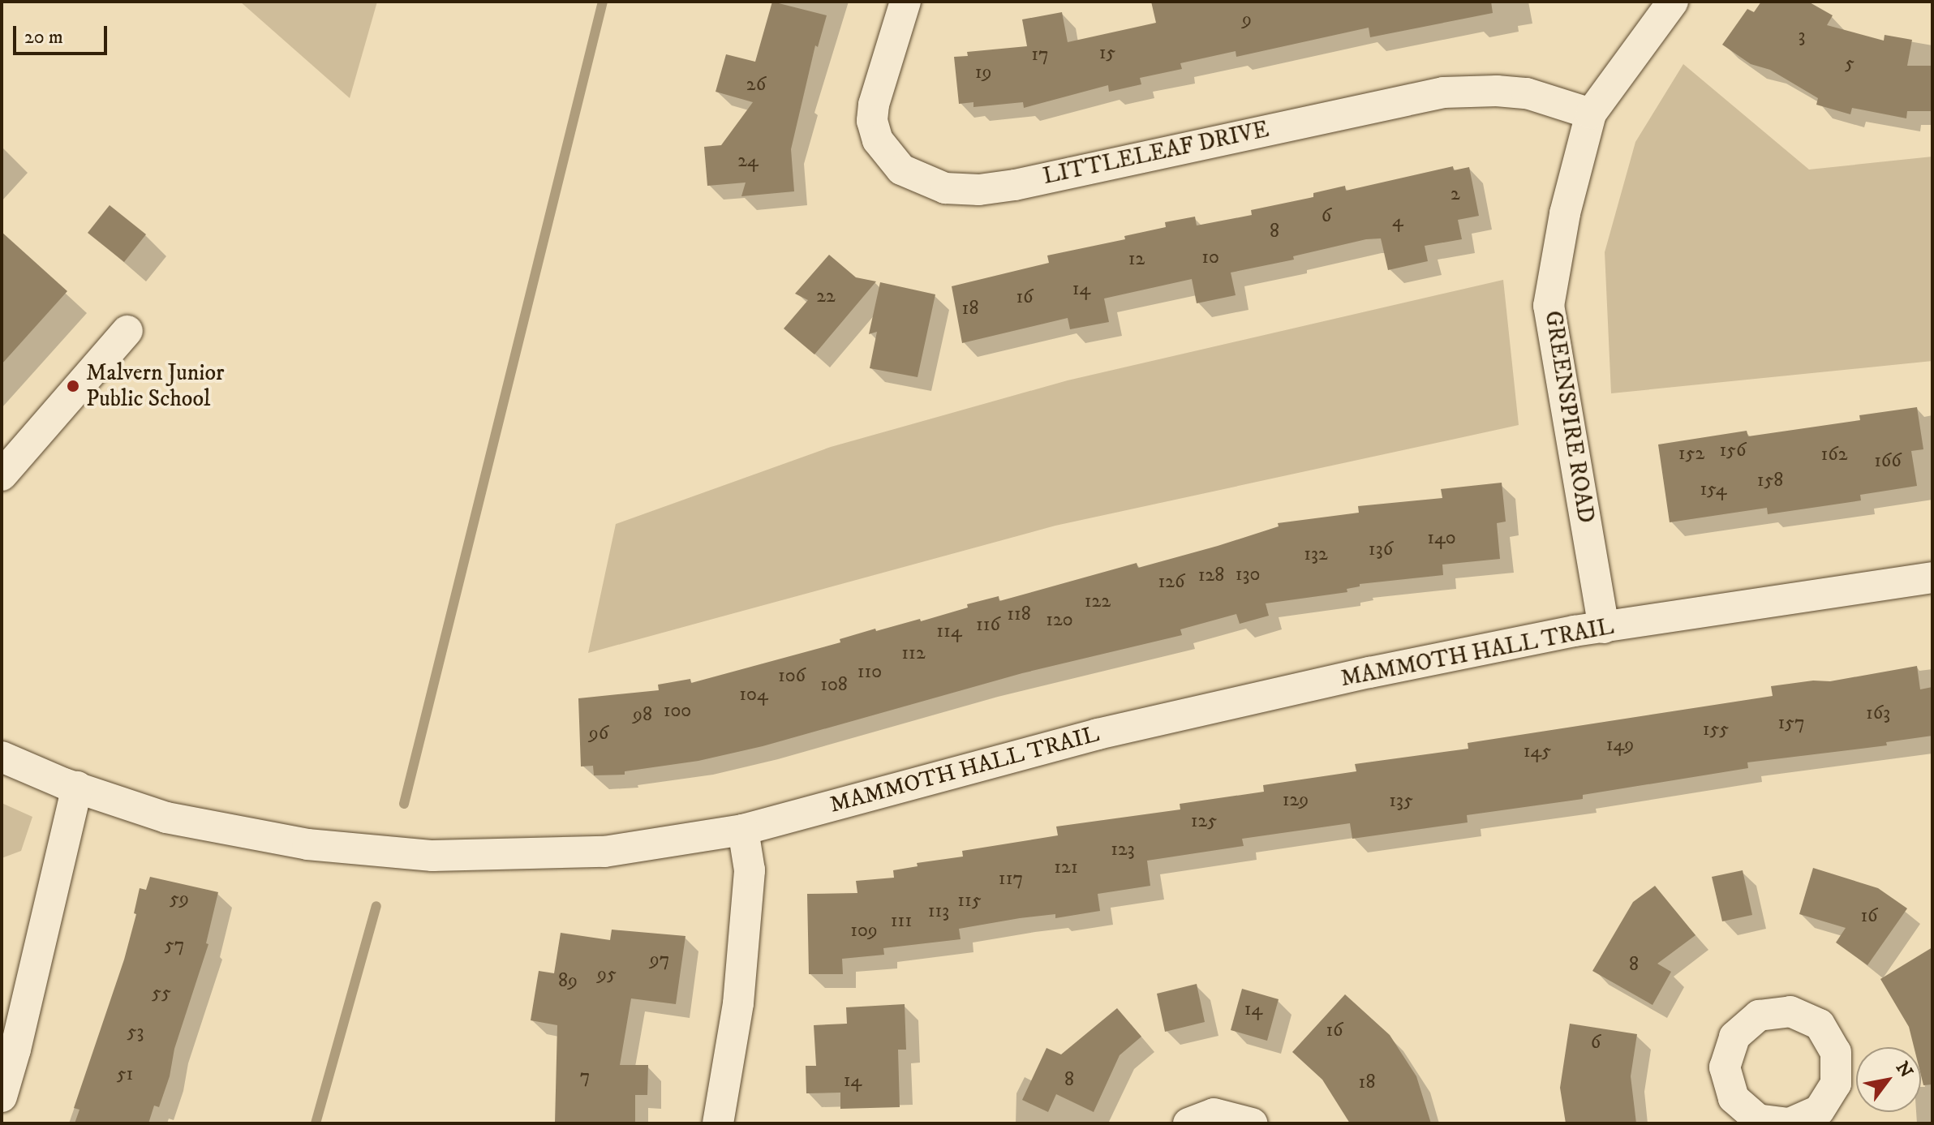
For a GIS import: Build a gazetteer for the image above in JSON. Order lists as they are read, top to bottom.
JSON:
{
  "streets": {
    "street": ["LITTLELEAF DRIVE", "GREENSPIRE ROAD", "MAMMOTH HALL TRAIL"]
  },
  "crossings": [
    ["LITTLELEAF DRIVE", "GREENSPIRE ROAD"],
    ["GREENSPIRE ROAD", "MAMMOTH HALL TRAIL"]
  ],
  "places": ["Malvern Junior Public School"],
  "house_numbers": [
    "9",
    "3",
    "15",
    "17",
    "5",
    "19",
    "26",
    "24",
    "2",
    "6",
    "4",
    "8",
    "10",
    "12",
    "14",
    "22",
    "16",
    "18",
    "156",
    "152",
    "162",
    "166",
    "158",
    "154",
    "140",
    "136",
    "132",
    "130",
    "128",
    "126",
    "122",
    "118",
    "120",
    "116",
    "114",
    "112",
    "110",
    "106",
    "108",
    "104",
    "100",
    "163",
    "98",
    "157",
    "155",
    "96",
    "149",
    "145",
    "129",
    "135",
    "125",
    "123",
    "121",
    "117",
    "59",
    "115",
    "113",
    "16",
    "111",
    "109",
    "57",
    "97",
    "8",
    "95",
    "89",
    "55",
    "14",
    "16",
    "53",
    "6",
    "51",
    "7",
    "8",
    "14",
    "18"
  ],
  "scale_bar": "20 m",
  "north": "top right"
}
